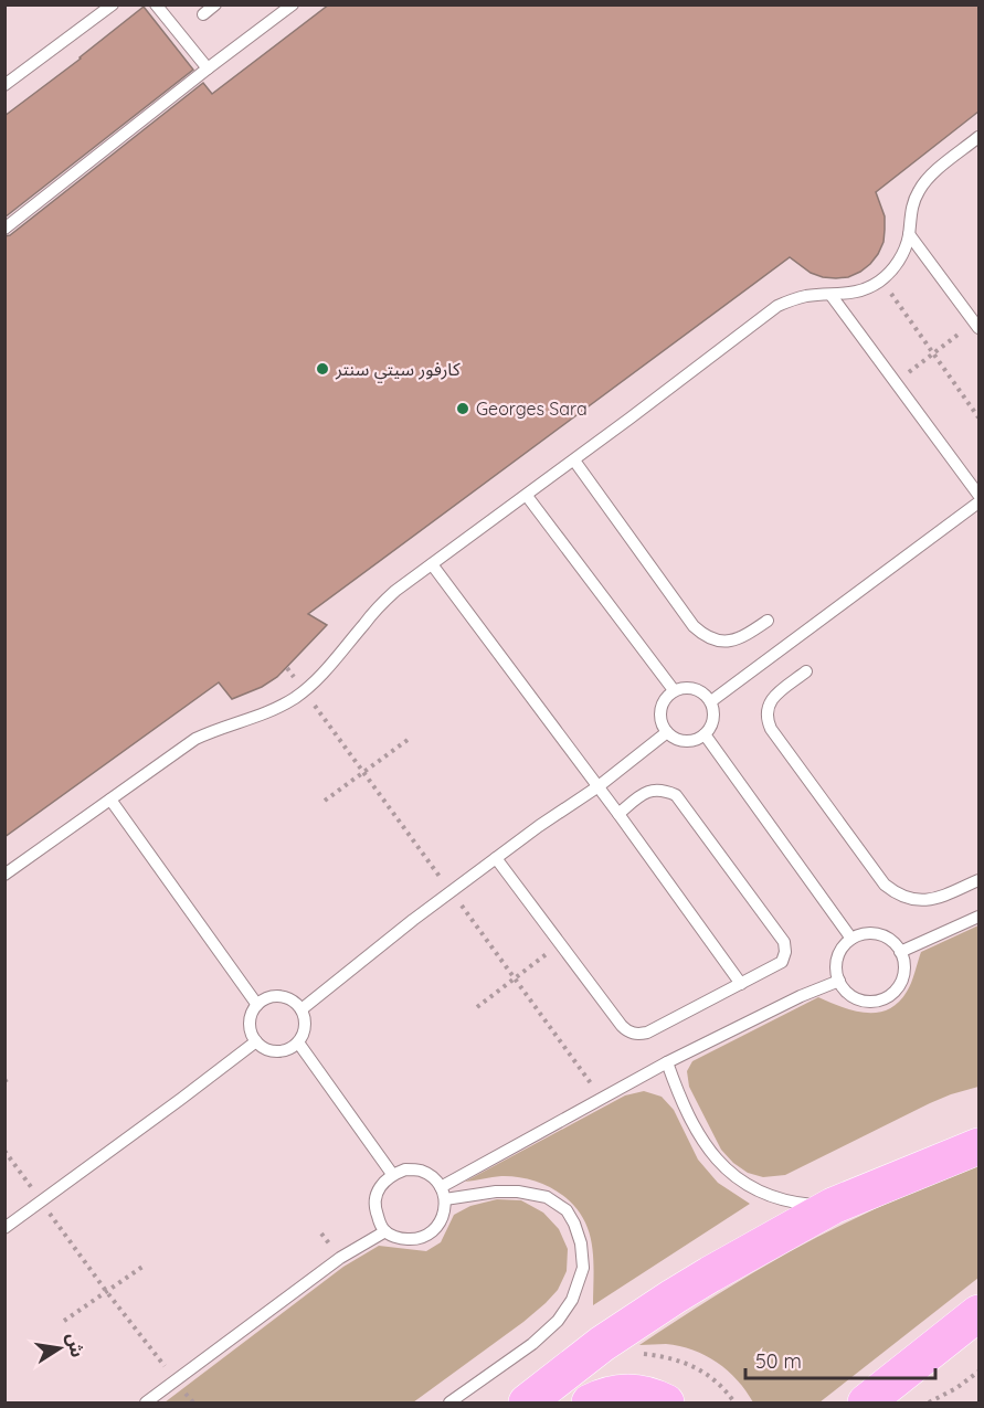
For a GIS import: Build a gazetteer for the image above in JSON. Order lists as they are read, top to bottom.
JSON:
{
  "places": ["كارفور سيتي سنتر", "Georges Sara"],
  "scale_bar": "50 m",
  "north": "right"
}
